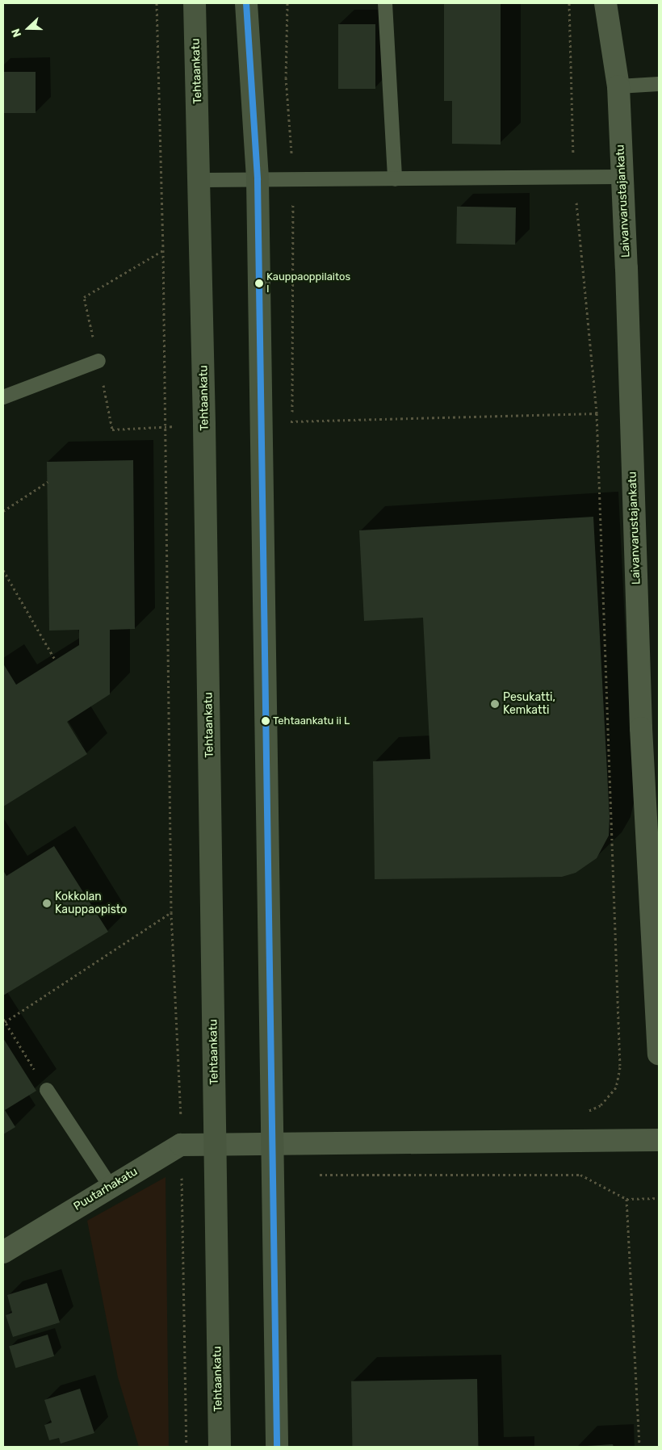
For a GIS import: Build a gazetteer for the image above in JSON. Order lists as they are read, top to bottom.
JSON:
{
  "streets": {
    "main road": ["Tehtaankatu"],
    "street": ["Laivanvarustajankatu", "Puutarhakatu"]
  },
  "crossings": [
    ["Tehtaankatu", "Puutarhakatu"]
  ],
  "places": [
    "Kauppaoppilaitos I",
    "Pesukatti, Kemkatti",
    "Tehtaankatu ii L",
    "Kokkolan Kauppaopisto"
  ],
  "north": "left"
}
